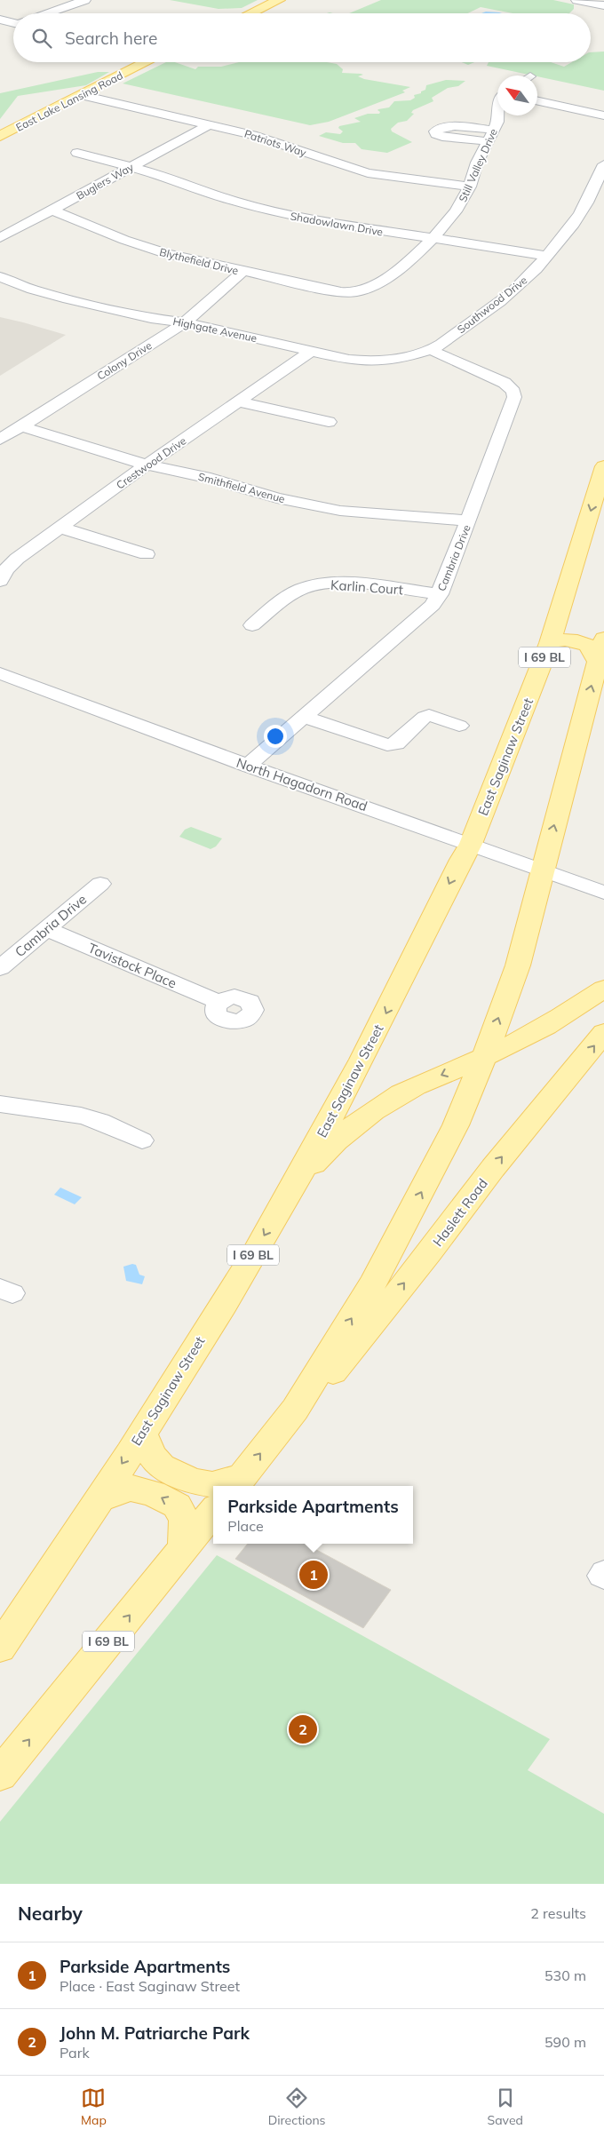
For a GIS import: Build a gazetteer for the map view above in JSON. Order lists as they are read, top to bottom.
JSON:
{
  "streets": {
    "main road": [
      "East Lake Lansing Road",
      "I 69 BL",
      "East Saginaw Street",
      "Haslett Road"
    ],
    "street": [
      "Patriots Way",
      "Still Valley Drive",
      "Buglers Way",
      "Shadowlawn Drive",
      "Blythefield Drive",
      "Southwood Drive",
      "Highgate Avenue",
      "Colony Drive",
      "Crestwood Drive",
      "Smithfield Avenue",
      "Cambria Drive",
      "Karlin Court",
      "North Hagadorn Road",
      "Tavistock Place"
    ]
  },
  "crossings": [
    ["East Lake Lansing Road", "Patriots Way"],
    ["Patriots Way", "Still Valley Drive"],
    ["Patriots Way", "Buglers Way"],
    ["Still Valley Drive", "Shadowlawn Drive"],
    ["Still Valley Drive", "Blythefield Drive"],
    ["Buglers Way", "Shadowlawn Drive"],
    ["Buglers Way", "Blythefield Drive"],
    ["Shadowlawn Drive", "Southwood Drive"],
    ["Blythefield Drive", "Colony Drive"],
    ["Southwood Drive", "Highgate Avenue"],
    ["Southwood Drive", "Cambria Drive"],
    ["Highgate Avenue", "Colony Drive"],
    ["Highgate Avenue", "Crestwood Drive"],
    ["Highgate Avenue", "Cambria Drive"],
    ["Colony Drive", "Smithfield Avenue"],
    ["Crestwood Drive", "Smithfield Avenue"],
    ["Smithfield Avenue", "Cambria Drive"],
    ["Cambria Drive", "Karlin Court"],
    ["Cambria Drive", "North Hagadorn Road"],
    ["Cambria Drive", "Tavistock Place"],
    ["East Saginaw Street", "North Hagadorn Road"]
  ],
  "north": "top left",
  "page": {
    "search": "Search here",
    "popup": ["Parkside Apartments", "Place"],
    "pins": ["1", "2"],
    "heading": ["Nearby", "2 results"],
    "list": [
      {
        "mark": "1",
        "name": "Parkside Apartments",
        "note": "Place · East Saginaw Street",
        "value": "530 m"
      },
      {
        "mark": "2",
        "name": "John M. Patriarche Park",
        "note": "Park",
        "value": "590 m"
      }
    ],
    "nav": ["Map", "Directions", "Saved"]
  }
}
